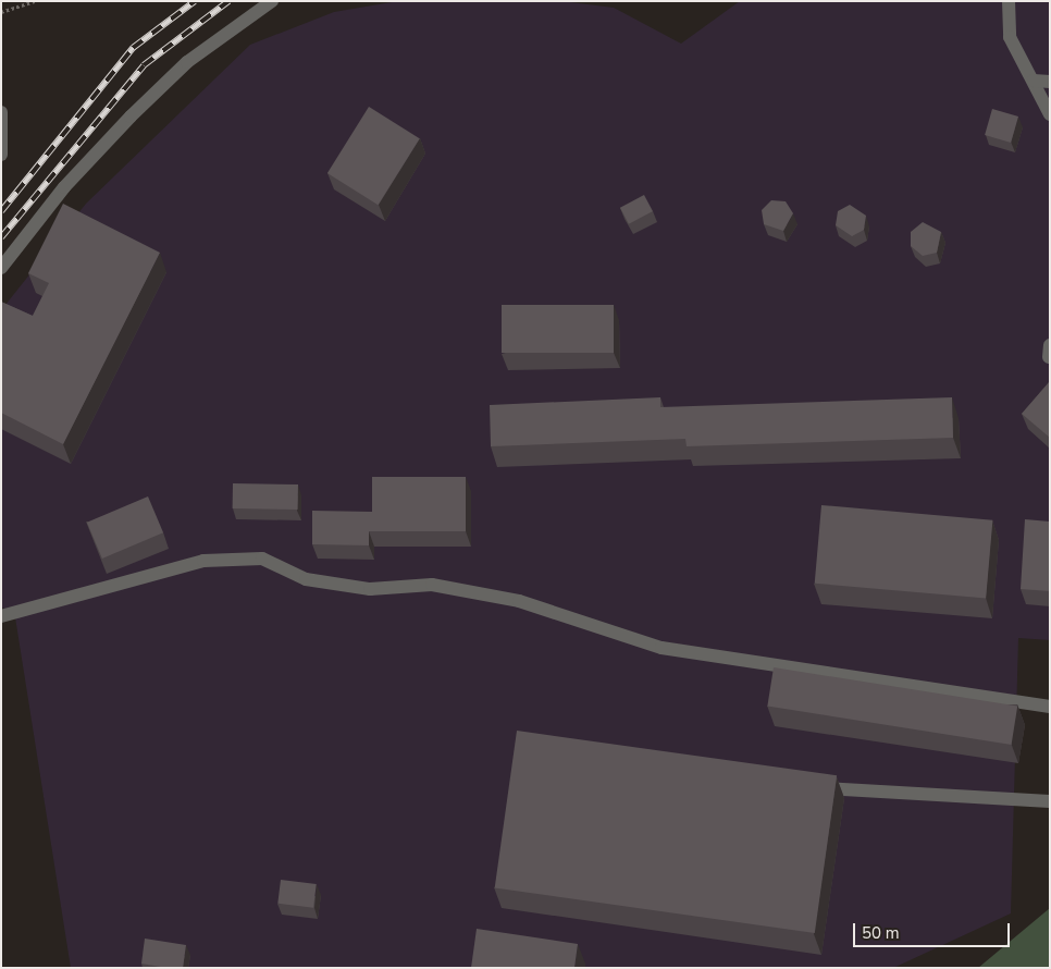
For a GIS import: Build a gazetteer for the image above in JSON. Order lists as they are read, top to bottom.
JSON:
{
  "scale_bar": "50 m"
}
